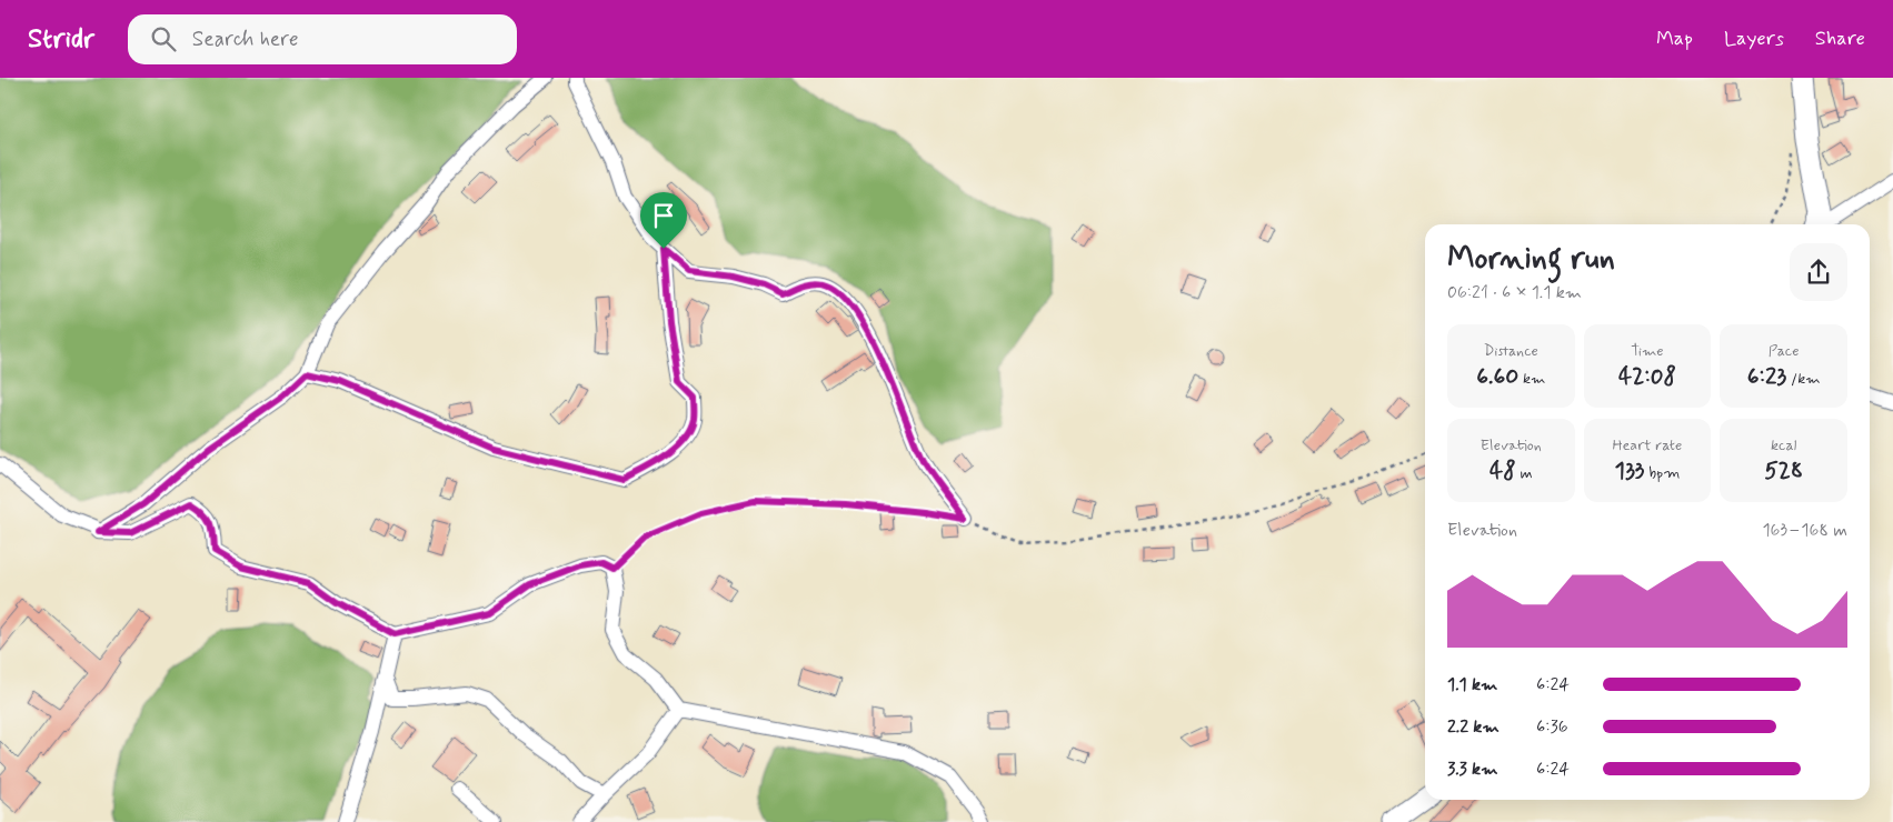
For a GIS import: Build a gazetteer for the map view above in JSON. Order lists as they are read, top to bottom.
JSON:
{
  "page": {
    "header": "Stridr",
    "search": "Search here",
    "nav": ["Map", "Layers", "Share"],
    "heading": ["Morning run", "06:21 · 6 × 1.1 km"],
    "stats": [
      ["Distance", "6.60 km"],
      ["Time", "42:08"],
      ["Pace", "6:23 /km"],
      ["Elevation", "48 m"],
      ["Heart rate", "133 bpm"],
      ["kcal", "528"]
    ],
    "chart": ["Elevation", "163–168 m"],
    "list": [
      {
        "name": "1.1 km",
        "note": "6:24"
      },
      {
        "name": "2.2 km",
        "note": "6:36"
      },
      {
        "name": "3.3 km",
        "note": "6:24"
      }
    ]
  }
}
